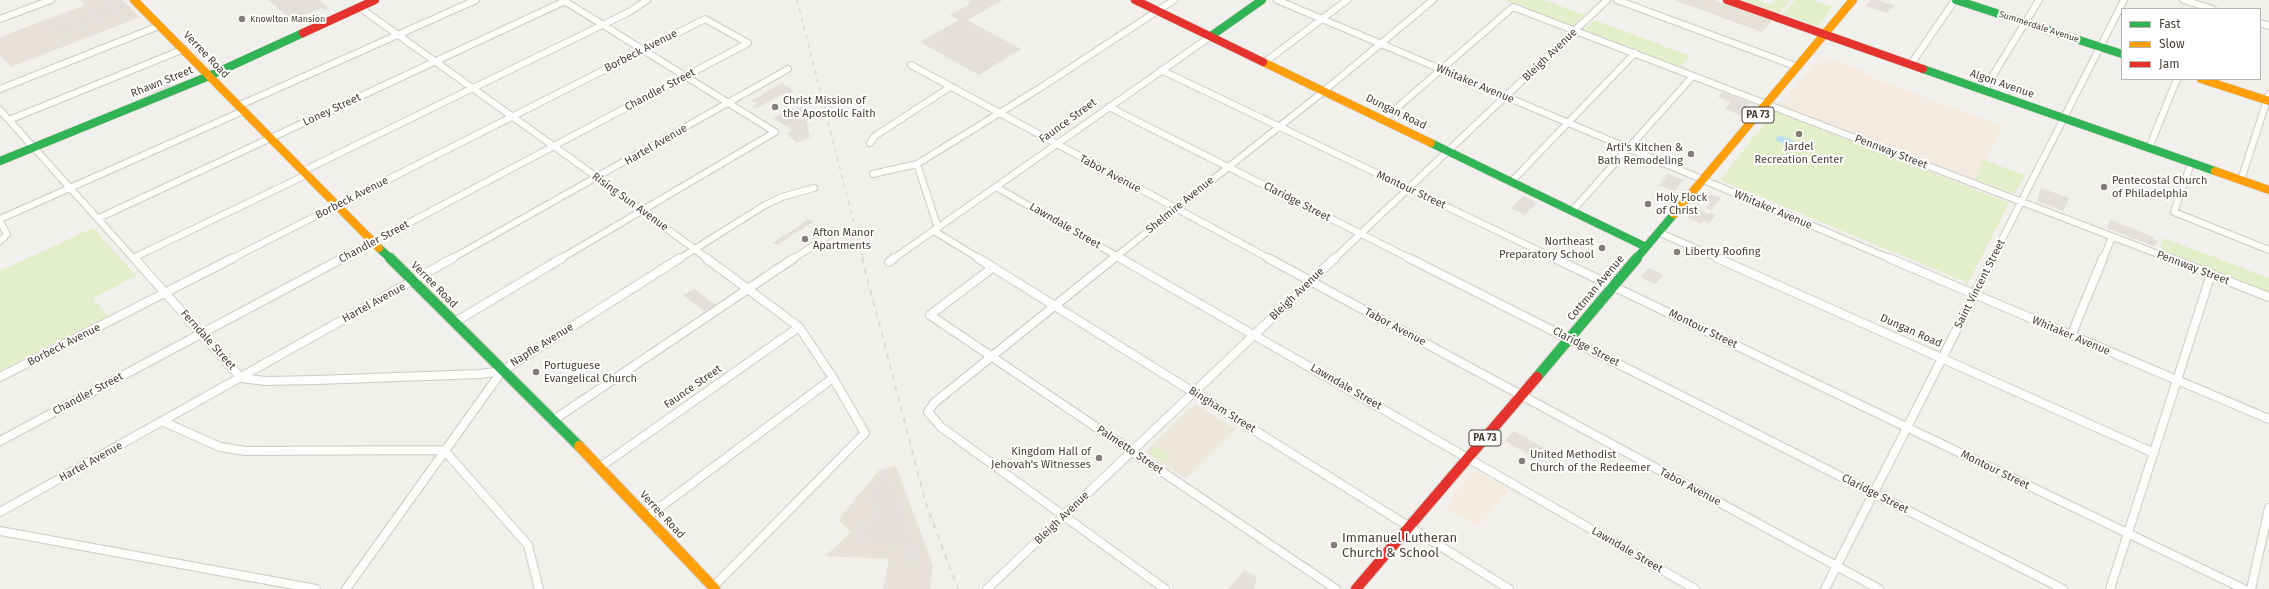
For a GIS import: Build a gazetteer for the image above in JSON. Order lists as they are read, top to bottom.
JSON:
{
  "streets": {
    "main road": [
      "Summerdale Avenue",
      "Verree Road",
      "Rhawn Street",
      "Algon Avenue",
      "Dungan Road",
      "PA 73",
      "Faunce Street",
      "Cottman Avenue"
    ],
    "street": [
      "Borbeck Avenue",
      "Bleigh Avenue",
      "Whitaker Avenue",
      "Chandler Street",
      "Loney Street",
      "Hartel Avenue",
      "Pennway Street",
      "Tabor Avenue",
      "Montour Street",
      "Rising Sun Avenue",
      "Claridge Street",
      "Shelmire Avenue",
      "Lawndale Street",
      "Saint Vincent Street",
      "Ferndale Street",
      "Napfle Avenue",
      "Bingham Street",
      "Palmetto Street"
    ]
  },
  "crossings": [
    ["Summerdale Avenue", "Saint Vincent Street"],
    ["Borbeck Avenue", "Verree Road"],
    ["Borbeck Avenue", "Chandler Street"],
    ["Borbeck Avenue", "Rising Sun Avenue"],
    ["Borbeck Avenue", "Ferndale Street"],
    ["Verree Road", "Rhawn Street"],
    ["Verree Road", "Chandler Street"],
    ["Verree Road", "Loney Street"],
    ["Verree Road", "Faunce Street"],
    ["Verree Road", "Hartel Avenue"],
    ["Verree Road", "Rising Sun Avenue"],
    ["Verree Road", "Ferndale Street"],
    ["Verree Road", "Napfle Avenue"],
    ["Bleigh Avenue", "Whitaker Avenue"],
    ["Bleigh Avenue", "Dungan Road"],
    ["Bleigh Avenue", "Pennway Street"],
    ["Bleigh Avenue", "Tabor Avenue"],
    ["Bleigh Avenue", "Montour Street"],
    ["Bleigh Avenue", "Claridge Street"],
    ["Bleigh Avenue", "Shelmire Avenue"],
    ["Bleigh Avenue", "Lawndale Street"],
    ["Bleigh Avenue", "Bingham Street"],
    ["Bleigh Avenue", "Palmetto Street"],
    ["Rhawn Street", "Rising Sun Avenue"],
    ["Rhawn Street", "Ferndale Street"],
    ["Whitaker Avenue", "Pennway Street"],
    ["Whitaker Avenue", "Shelmire Avenue"],
    ["Whitaker Avenue", "Saint Vincent Street"],
    ["Whitaker Avenue", "Cottman Avenue"],
    ["Algon Avenue", "Saint Vincent Street"],
    ["Algon Avenue", "Cottman Avenue"],
    ["Chandler Street", "Rising Sun Avenue"],
    ["Chandler Street", "Ferndale Street"],
    ["Loney Street", "Rising Sun Avenue"],
    ["Loney Street", "Ferndale Street"],
    ["Dungan Road", "Faunce Street"],
    ["Dungan Road", "Shelmire Avenue"],
    ["Dungan Road", "Saint Vincent Street"],
    ["Dungan Road", "Cottman Avenue"],
    ["Faunce Street", "Tabor Avenue"],
    ["Faunce Street", "Montour Street"],
    ["Faunce Street", "Rising Sun Avenue"],
    ["Faunce Street", "Claridge Street"],
    ["Faunce Street", "Lawndale Street"],
    ["Faunce Street", "Bingham Street"],
    ["Hartel Avenue", "Rising Sun Avenue"],
    ["Hartel Avenue", "Ferndale Street"],
    ["Pennway Street", "Saint Vincent Street"],
    ["Pennway Street", "Cottman Avenue"],
    ["Tabor Avenue", "Shelmire Avenue"],
    ["Tabor Avenue", "Saint Vincent Street"],
    ["Tabor Avenue", "Cottman Avenue"],
    ["Montour Street", "Shelmire Avenue"],
    ["Montour Street", "Saint Vincent Street"],
    ["Montour Street", "Cottman Avenue"],
    ["Rising Sun Avenue", "Napfle Avenue"],
    ["Claridge Street", "Shelmire Avenue"],
    ["Claridge Street", "Saint Vincent Street"],
    ["Claridge Street", "Cottman Avenue"],
    ["Shelmire Avenue", "Lawndale Street"],
    ["Shelmire Avenue", "Bingham Street"],
    ["Shelmire Avenue", "Palmetto Street"],
    ["Lawndale Street", "Cottman Avenue"],
    ["Cottman Avenue", "Bingham Street"],
    ["Ferndale Street", "Napfle Avenue"],
    ["Bingham Street", "Palmetto Street"]
  ],
  "places": [
    "Knowlton Mansion",
    "Christ Mission of the Apostolic Faith",
    "Jardel Recreation Center",
    "Arti's Kitchen & Bath Remodeling",
    "Pentecostal Church of Philadelphia",
    "Holy Flock of Christ",
    "Afton Manor Apartments",
    "Northeast Preparatory School",
    "Liberty Roofing",
    "Portuguese Evangelical Church",
    "Kingdom Hall of Jehovah's Witnesses",
    "United Methodist Church of the Redeemer",
    "Immanuel Lutheran Church & School"
  ],
  "legend": ["Fast", "Slow", "Jam"]
}
